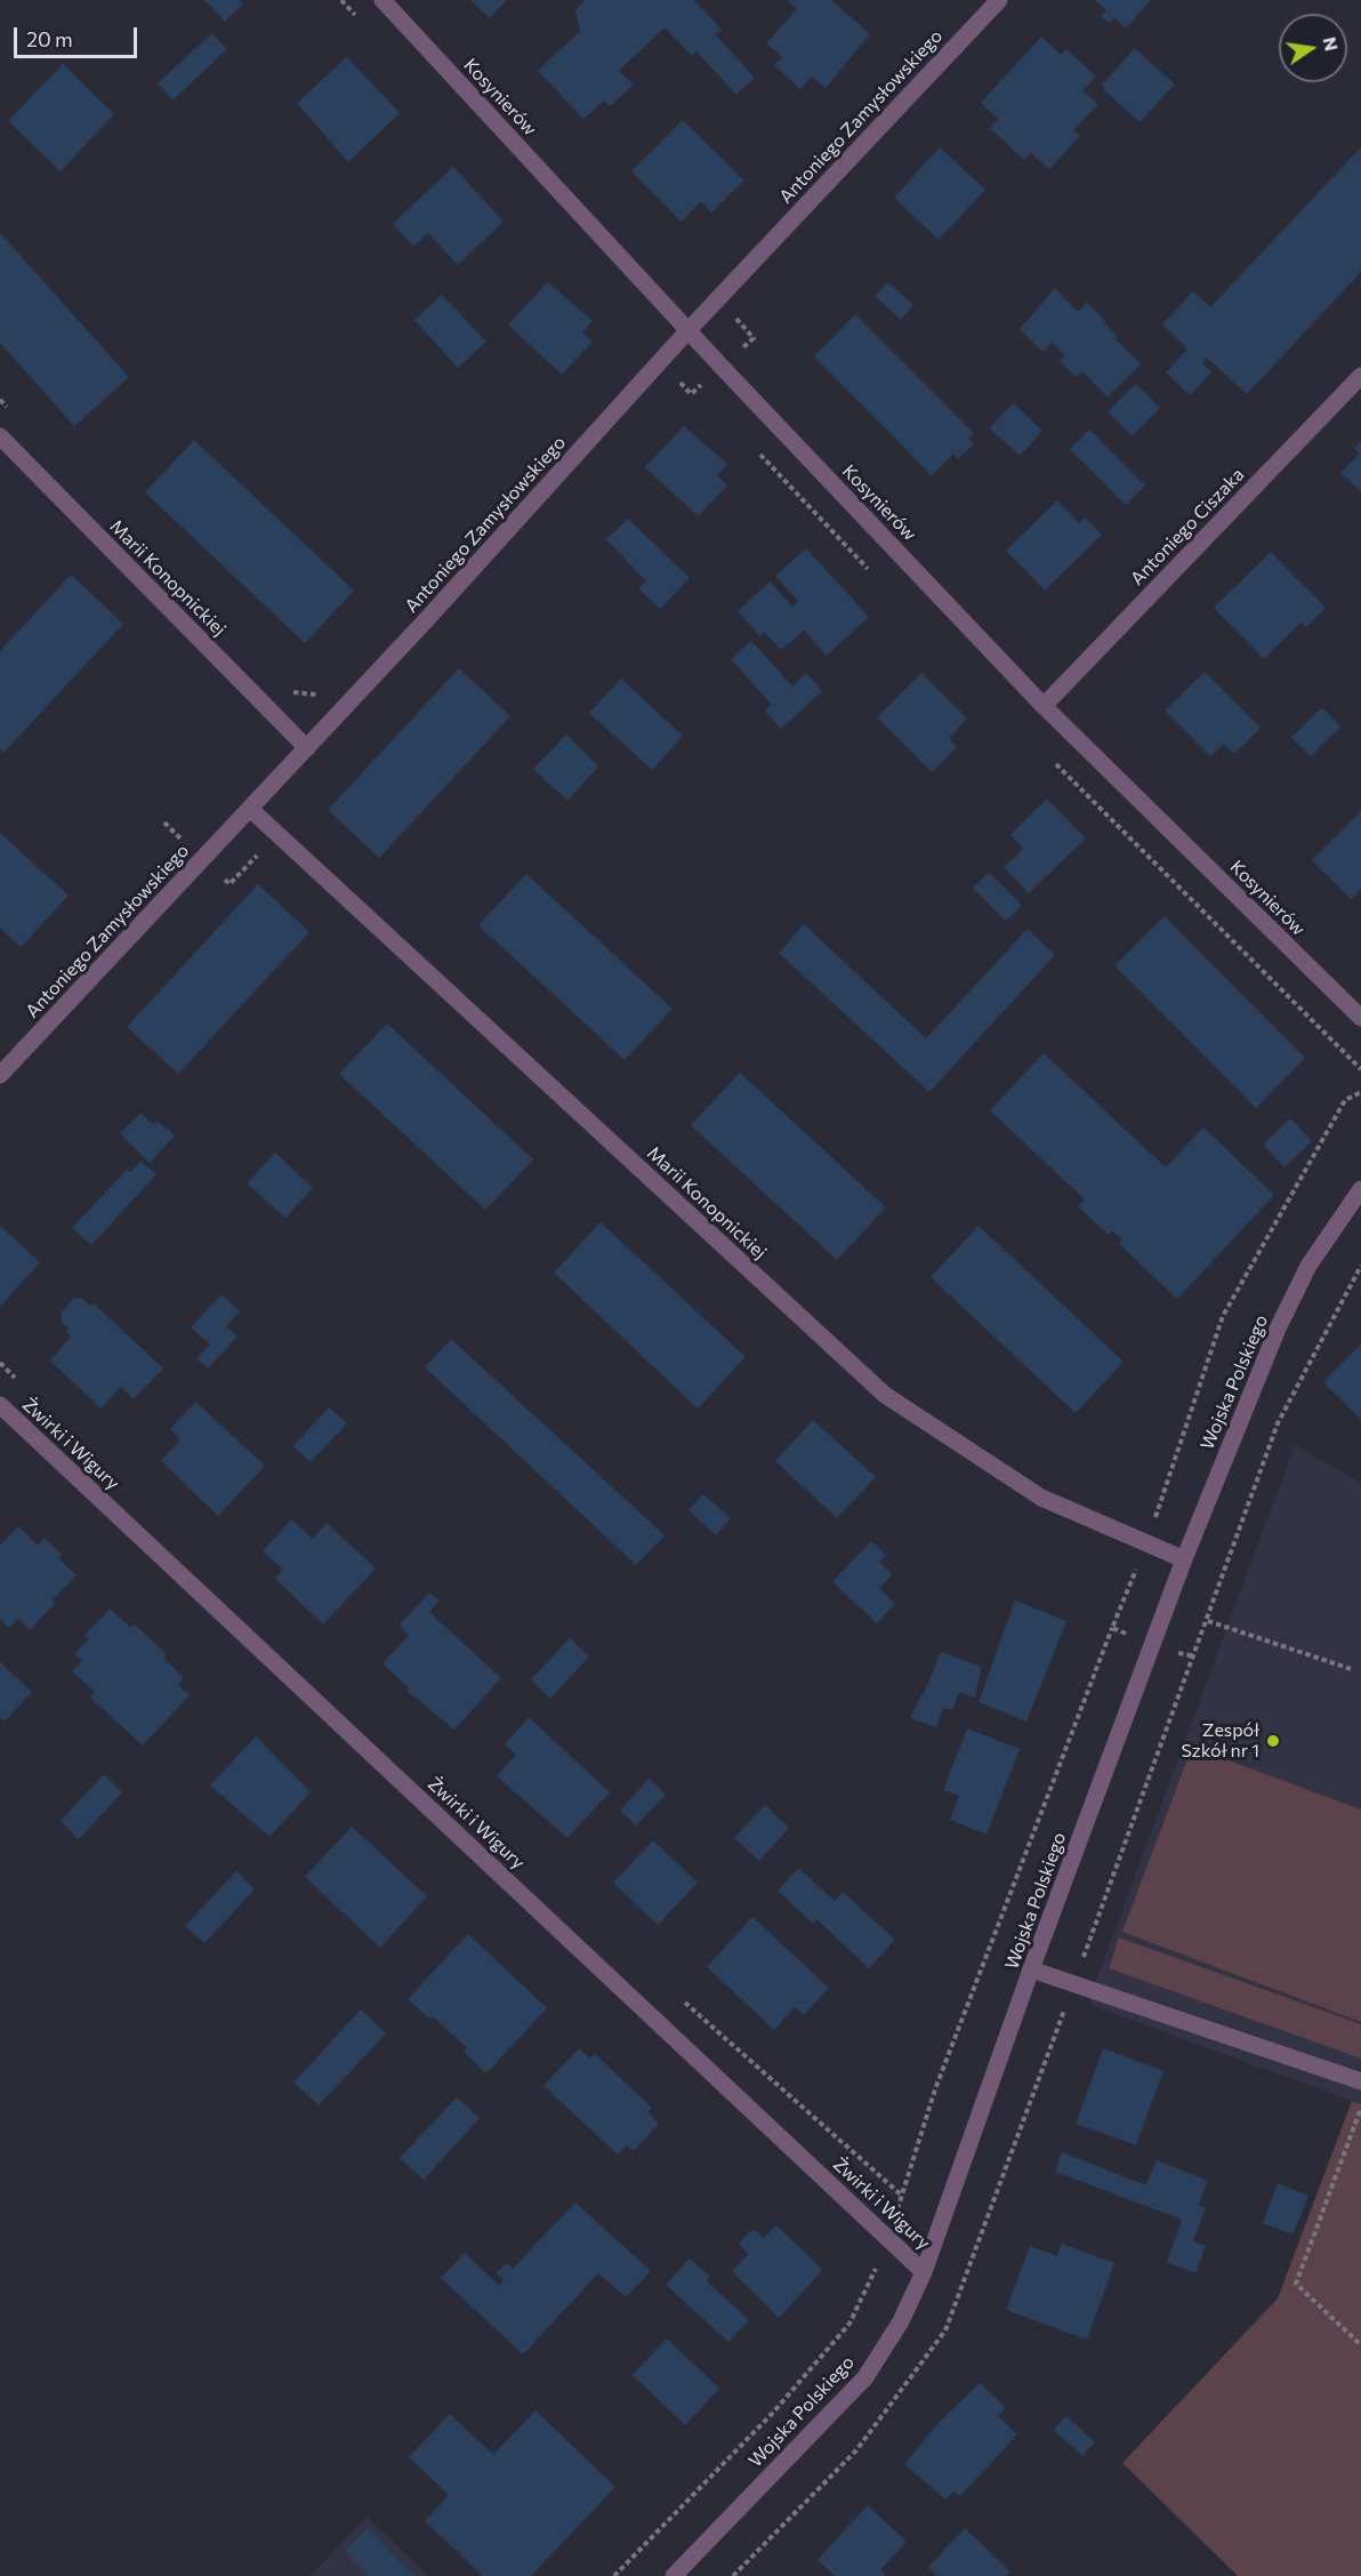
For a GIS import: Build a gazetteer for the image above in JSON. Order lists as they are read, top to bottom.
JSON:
{
  "streets": {
    "street": [
      "Kosynierów",
      "Antoniego Zamysłowskiego",
      "Antoniego Ciszaka",
      "Marii Konopnickiej",
      "Wojska Polskiego",
      "Żwirki i Wigury"
    ]
  },
  "crossings": [
    ["Kosynierów", "Antoniego Zamysłowskiego"],
    ["Kosynierów", "Antoniego Ciszaka"],
    ["Antoniego Zamysłowskiego", "Marii Konopnickiej"],
    ["Marii Konopnickiej", "Wojska Polskiego"],
    ["Wojska Polskiego", "Żwirki i Wigury"]
  ],
  "places": ["Zespół Szkół nr 1"],
  "scale_bar": "20 m",
  "north": "right"
}
